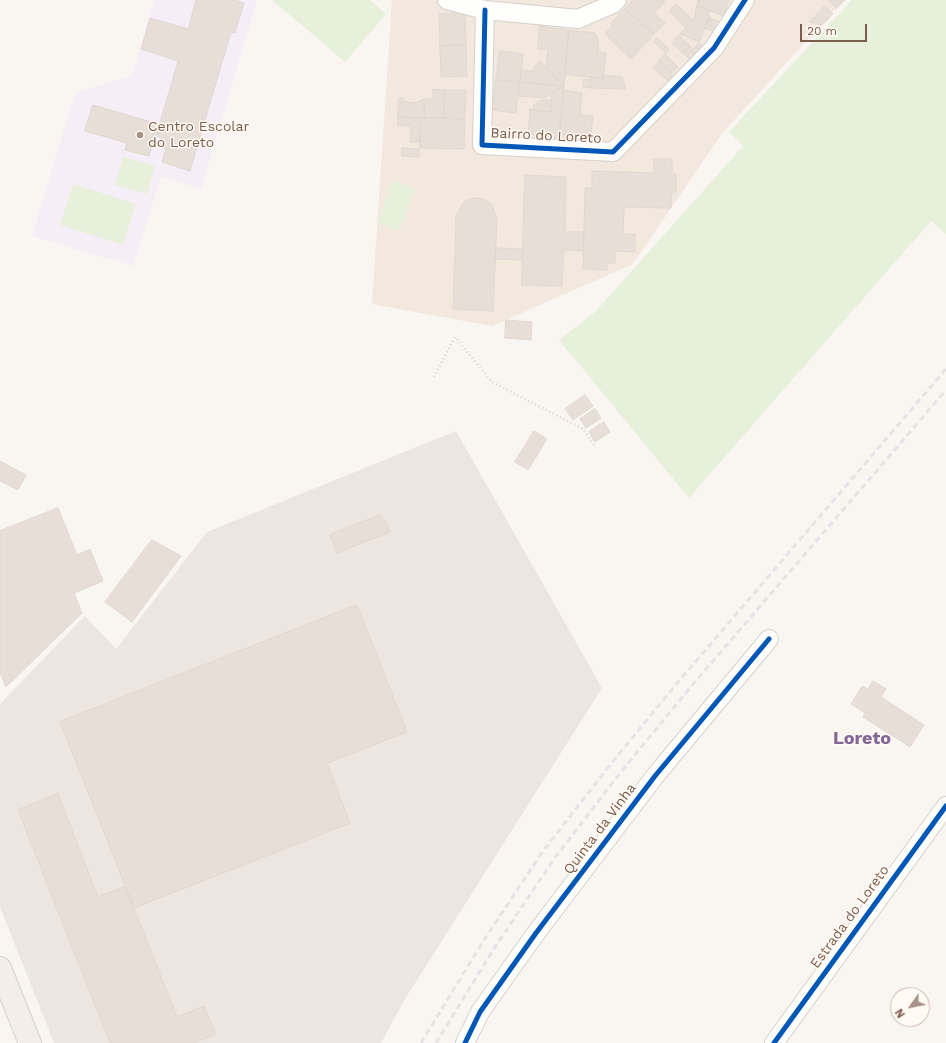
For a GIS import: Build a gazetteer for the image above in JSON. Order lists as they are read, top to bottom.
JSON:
{
  "streets": {
    "street": ["Bairro do Loreto", "Quinta da Vinha", "Estrada do Loreto"]
  },
  "districts": ["Loreto"],
  "places": ["Centro Escolar do Loreto"],
  "scale_bar": "20 m",
  "north": "bottom left"
}
